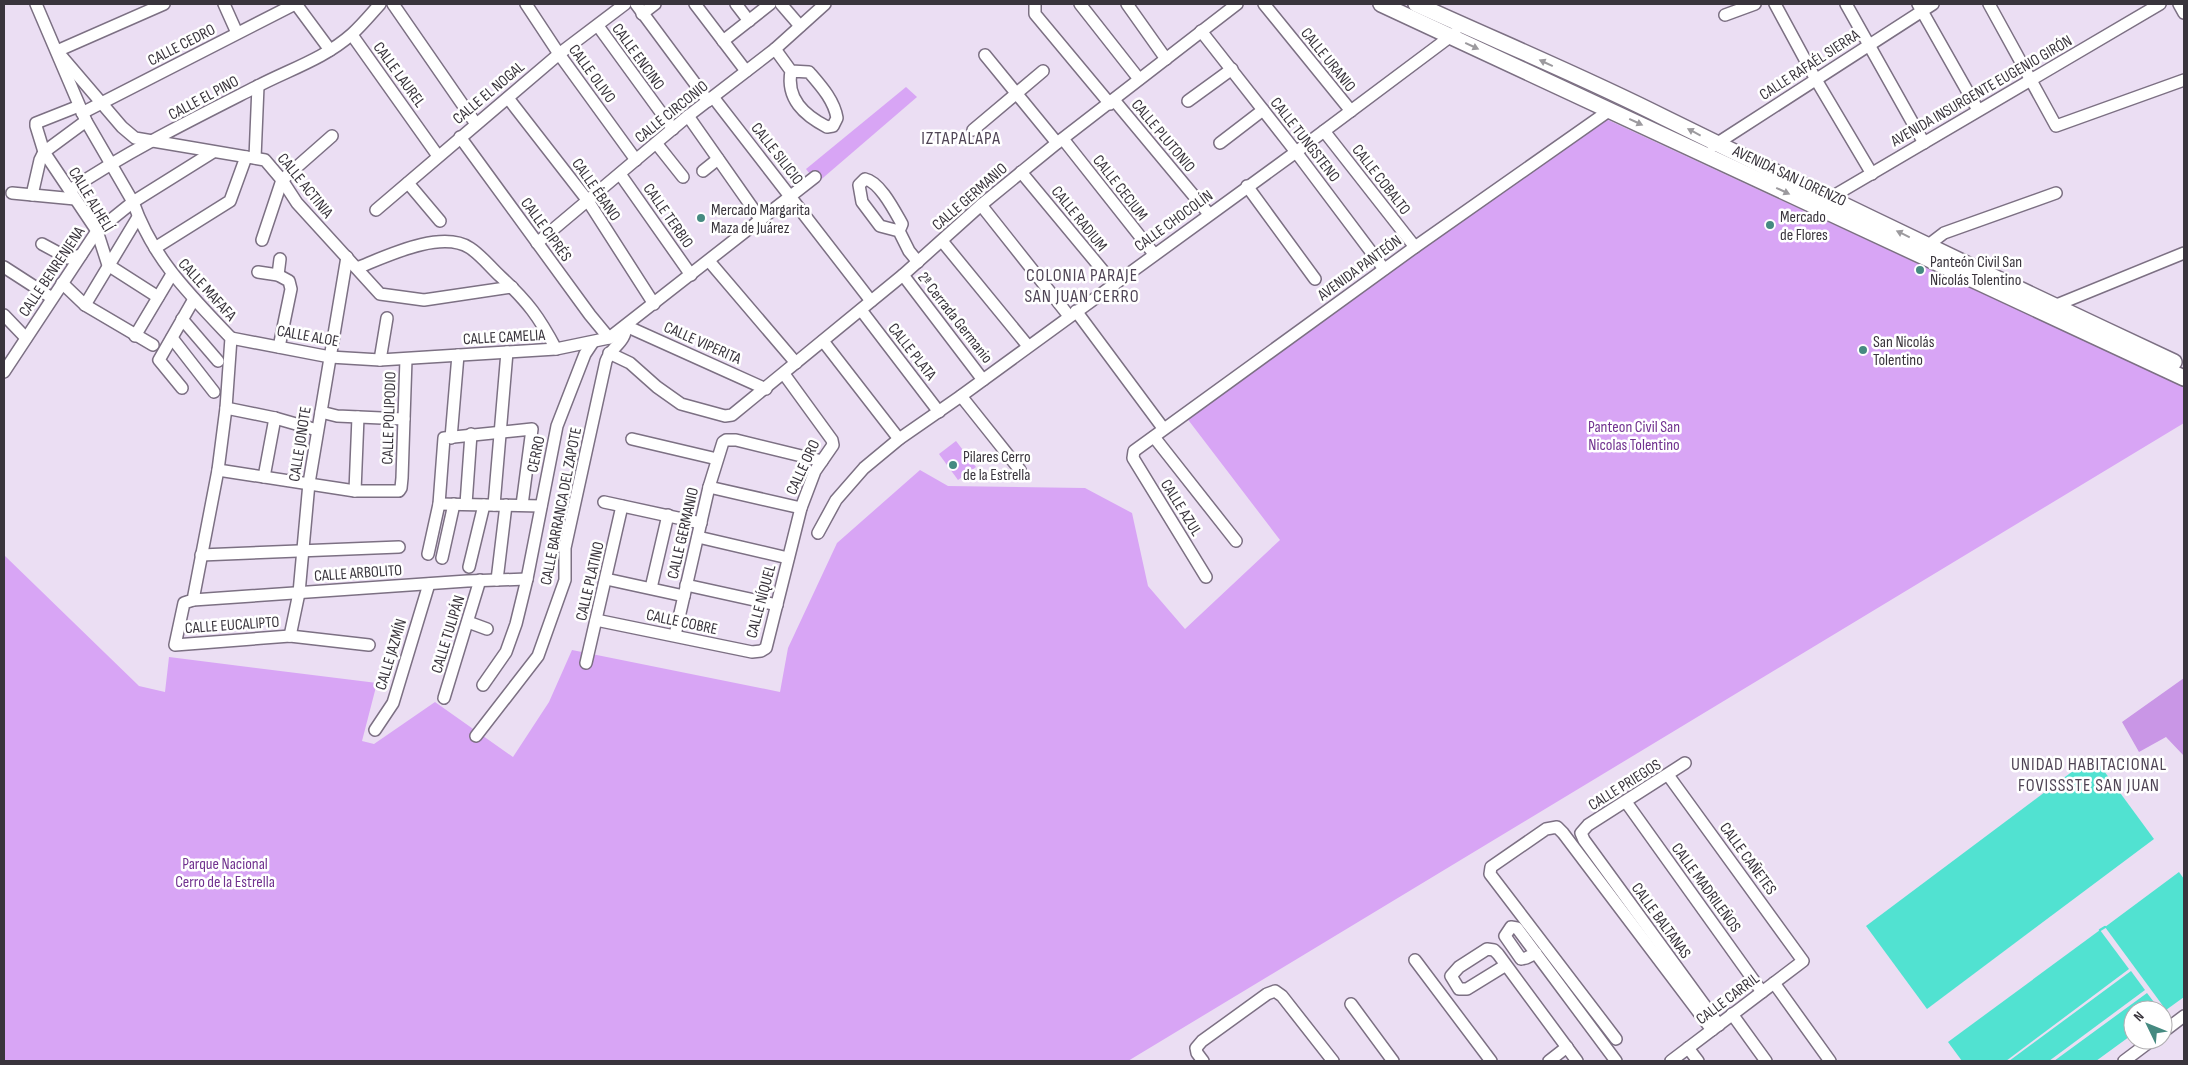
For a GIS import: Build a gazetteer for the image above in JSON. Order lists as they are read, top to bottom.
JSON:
{
  "streets": {
    "main road": ["AVENIDA SAN LORENZO"],
    "street": [
      "CALLE CEDRO",
      "CALLE ENCINO",
      "CALLE URANIO",
      "CALLE RAFAÉL SIERRA",
      "CALLE OLIVO",
      "CALLE LAUREL",
      "AVENIDA INSURGENTE EUGENIO GIRÓN",
      "CALLE EL NOGAL",
      "CALLE EL PINO",
      "CALLE CIRCONIO",
      "CALLE PLUTONIO",
      "CALLE TUNGSTENO",
      "CALLE SILICIO",
      "CALLE COBALTO",
      "CALLE ACTINIA",
      "CALLE CECIUM",
      "CALLE ÉBANO",
      "CALLE GERMANIO",
      "CALLE ALHELÍ",
      "CALLE TERBIO",
      "CALLE RADIUM",
      "CALLE CHOCOLÍN",
      "CALLE CIPRÉS",
      "AVENIDA PANTEÓN",
      "CALLE BENRENJENA",
      "CALLE MAFAFA",
      "2ª Cerrada Germanio",
      "CALLE ALOE",
      "CALLE CAMELIA",
      "CALLE VIPERITA",
      "CALLE PLATA",
      "CALLE POLIPODIO",
      "CALLE JONOTE",
      "CERRO",
      "CALLE ORO",
      "CALLE BARRANCA DEL ZAPOTE",
      "CALLE AZUL",
      "CALLE ARBOLITO",
      "CALLE PLATINO",
      "CALLE NÍQUEL",
      "CALLE COBRE",
      "CALLE EUCALIPTO",
      "CALLE TULIPÁN",
      "CALLE JAZMÍN",
      "CALLE PRIEGOS",
      "CALLE CAÑETES",
      "CALLE MADRILEÑOS",
      "CALLE BALTANAS",
      "CALLE CARRIL"
    ]
  },
  "crossings": [
    ["CALLE CEDRO", "CALLE ACTINIA"],
    ["CALLE CEDRO", "CALLE ALHELÍ"],
    ["CALLE CEDRO", "CALLE MAFAFA"],
    ["CALLE ENCINO", "CALLE EL NOGAL"],
    ["CALLE ENCINO", "CALLE CIRCONIO"],
    ["CALLE URANIO", "CALLE CHOCOLÍN"],
    ["CALLE RAFAÉL SIERRA", "AVENIDA SAN LORENZO"],
    ["CALLE OLIVO", "CALLE EL NOGAL"],
    ["CALLE OLIVO", "CALLE CIRCONIO"],
    ["CALLE LAUREL", "CALLE EL NOGAL"],
    ["CALLE LAUREL", "CALLE EL PINO"],
    ["AVENIDA INSURGENTE EUGENIO GIRÓN", "AVENIDA SAN LORENZO"],
    ["CALLE EL NOGAL", "CALLE ÉBANO"],
    ["CALLE EL NOGAL", "CALLE CIPRÉS"],
    ["CALLE EL PINO", "CALLE ACTINIA"],
    ["CALLE EL PINO", "CALLE ALHELÍ"],
    ["CALLE EL PINO", "CALLE MAFAFA"],
    ["CALLE CIRCONIO", "CALLE SILICIO"],
    ["CALLE CIRCONIO", "CALLE ÉBANO"],
    ["CALLE CIRCONIO", "CALLE TERBIO"],
    ["CALLE CIRCONIO", "CALLE CIPRÉS"],
    ["CALLE PLUTONIO", "CALLE GERMANIO"],
    ["CALLE PLUTONIO", "CALLE CHOCOLÍN"],
    ["CALLE TUNGSTENO", "CALLE GERMANIO"],
    ["CALLE TUNGSTENO", "CALLE CHOCOLÍN"],
    ["CALLE TUNGSTENO", "AVENIDA PANTEÓN"],
    ["CALLE SILICIO", "CALLE GERMANIO"],
    ["CALLE SILICIO", "CALLE CAMELIA"],
    ["AVENIDA SAN LORENZO", "CALLE CHOCOLÍN"],
    ["AVENIDA SAN LORENZO", "AVENIDA PANTEÓN"],
    ["CALLE COBALTO", "CALLE CHOCOLÍN"],
    ["CALLE COBALTO", "AVENIDA PANTEÓN"],
    ["CALLE ACTINIA", "CALLE BENRENJENA"],
    ["CALLE ACTINIA", "CALLE MAFAFA"],
    ["CALLE ACTINIA", "CALLE JONOTE"],
    ["CALLE CECIUM", "CALLE GERMANIO"],
    ["CALLE CECIUM", "CALLE CHOCOLÍN"],
    ["CALLE ÉBANO", "CALLE CAMELIA"],
    ["CALLE GERMANIO", "CALLE RADIUM"],
    ["CALLE GERMANIO", "2ª Cerrada Germanio"],
    ["CALLE GERMANIO", "CALLE VIPERITA"],
    ["CALLE GERMANIO", "CALLE PLATA"],
    ["CALLE GERMANIO", "CALLE ORO"],
    ["CALLE GERMANIO", "CALLE BARRANCA DEL ZAPOTE"],
    ["CALLE GERMANIO", "CALLE COBRE"],
    ["CALLE ALHELÍ", "CALLE BENRENJENA"],
    ["CALLE ALHELÍ", "CALLE MAFAFA"],
    ["CALLE TERBIO", "CALLE CAMELIA"],
    ["CALLE RADIUM", "CALLE CHOCOLÍN"],
    ["CALLE CHOCOLÍN", "2ª Cerrada Germanio"],
    ["CALLE CHOCOLÍN", "CALLE PLATA"],
    ["CALLE CIPRÉS", "CALLE CAMELIA"],
    ["AVENIDA PANTEÓN", "CALLE AZUL"],
    ["CALLE BENRENJENA", "CALLE MAFAFA"],
    ["CALLE MAFAFA", "CALLE ALOE"],
    ["CALLE MAFAFA", "CALLE ARBOLITO"],
    ["CALLE MAFAFA", "CALLE EUCALIPTO"],
    ["CALLE ALOE", "CALLE CAMELIA"],
    ["CALLE ALOE", "CALLE JONOTE"],
    ["CALLE CAMELIA", "CALLE VIPERITA"],
    ["CALLE CAMELIA", "CALLE POLIPODIO"],
    ["CALLE CAMELIA", "CERRO"],
    ["CALLE CAMELIA", "CALLE BARRANCA DEL ZAPOTE"],
    ["CALLE VIPERITA", "CALLE BARRANCA DEL ZAPOTE"],
    ["CALLE JONOTE", "CALLE ARBOLITO"],
    ["CALLE JONOTE", "CALLE EUCALIPTO"],
    ["CERRO", "CALLE ARBOLITO"],
    ["CALLE ORO", "CALLE NÍQUEL"],
    ["CALLE ARBOLITO", "CALLE TULIPÁN"],
    ["CALLE ARBOLITO", "CALLE JAZMÍN"],
    ["CALLE PLATINO", "CALLE COBRE"],
    ["CALLE NÍQUEL", "CALLE COBRE"],
    ["CALLE PRIEGOS", "CALLE CAÑETES"],
    ["CALLE PRIEGOS", "CALLE MADRILEÑOS"],
    ["CALLE PRIEGOS", "CALLE BALTANAS"],
    ["CALLE CAÑETES", "CALLE CARRIL"],
    ["CALLE MADRILEÑOS", "CALLE CARRIL"],
    ["CALLE BALTANAS", "CALLE CARRIL"]
  ],
  "districts": ["IZTAPALAPA", "COLONIA PARAJE SAN JUAN CERRO", "UNIDAD HABITACIONAL FOVISSSTE SAN JUAN"],
  "parks": ["Panteon Civil San Nicolas Tolentino", "Parque Nacional Cerro de la Estrella"],
  "places": [
    "Mercado Margarita Maza de Juárez",
    "Mercado de Flores",
    "Panteón Civil San Nicolás Tolentino",
    "San Nicolás Tolentino",
    "Pilares Cerro de la Estrella"
  ],
  "north": "top left"
}
